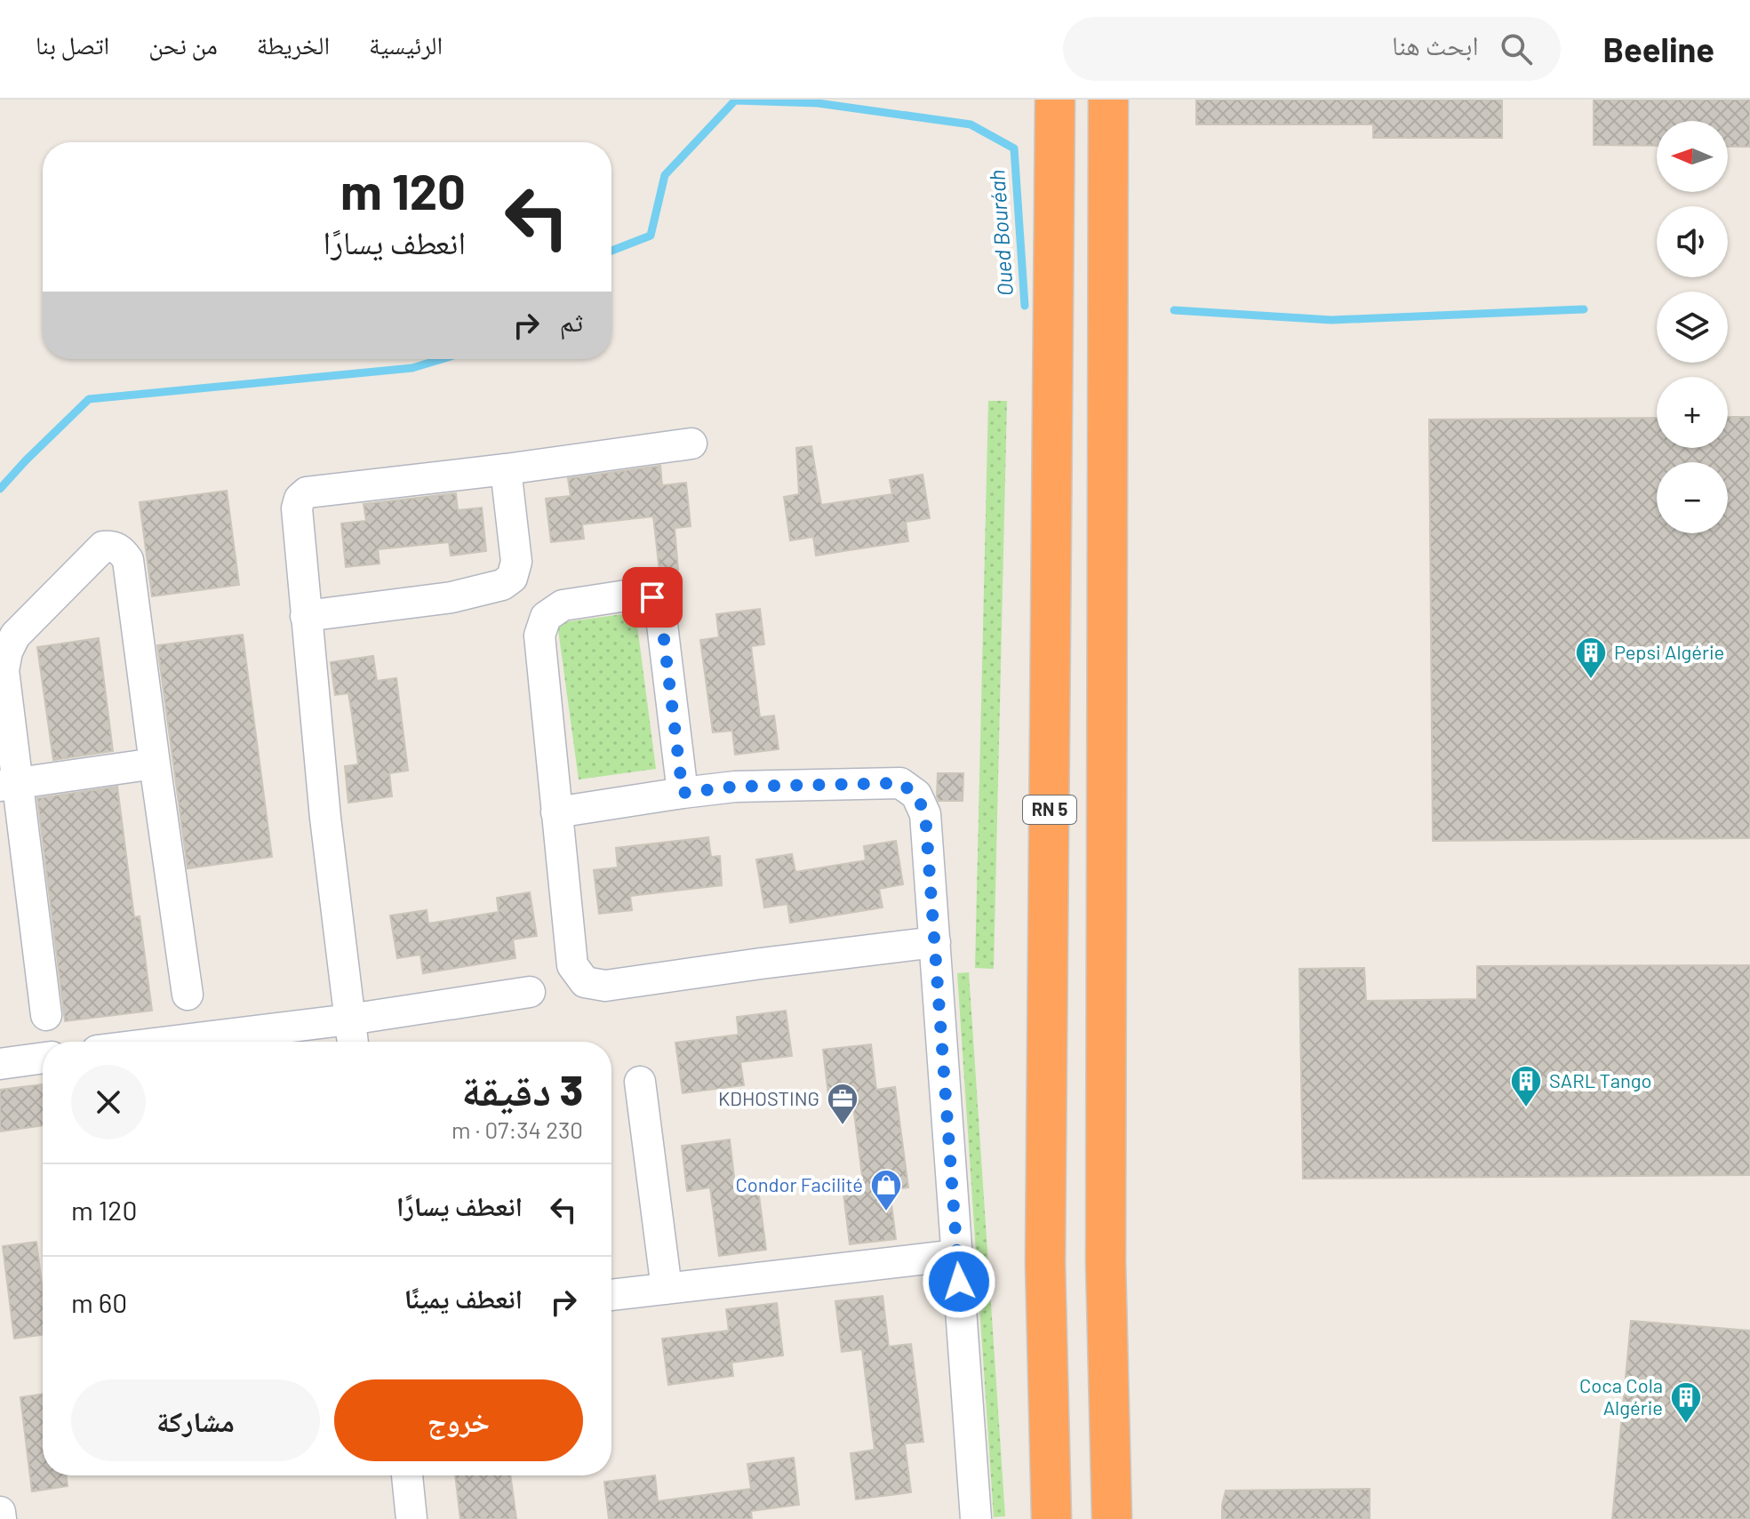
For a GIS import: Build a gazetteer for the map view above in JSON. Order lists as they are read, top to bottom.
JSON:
{
  "streets": {
    "highway": ["RN 5"]
  },
  "water": ["Oued Bouréah"],
  "places": {
    "building": ["Pepsi Algérie", "SARL Tango", "Coca Cola Algérie"],
    "office": ["KDHOSTING"],
    "shop": ["Condor Facilité"]
  },
  "north": "left",
  "page": {
    "header": "Beeline",
    "search": "ابحث هنا",
    "nav": [
      "الرئيسية",
      "الخريطة",
      "من نحن",
      "اتصل بنا"
    ],
    "map_buttons": ["+", "−"],
    "turn": ["120 m", "انعطف يسارًا"],
    "then": "ثم",
    "heading": ["3 دقيقة", "230 m · 07:34"],
    "list": [
      {
        "name": "انعطف يسارًا",
        "value": "120 m"
      },
      {
        "name": "انعطف يمينًا",
        "value": "60 m"
      }
    ],
    "buttons": ["خروج", "مشاركة"]
  }
}
